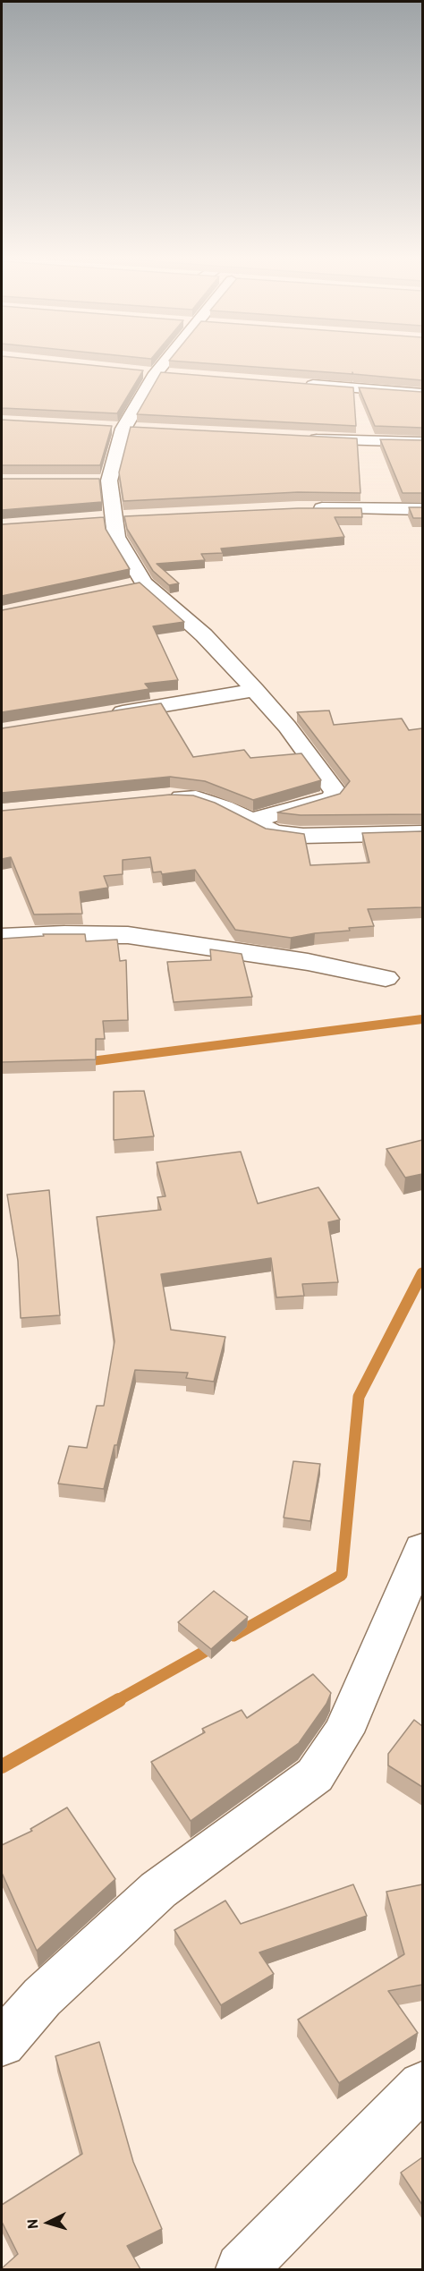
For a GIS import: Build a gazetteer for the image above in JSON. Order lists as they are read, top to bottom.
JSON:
{
  "north": "left"
}
